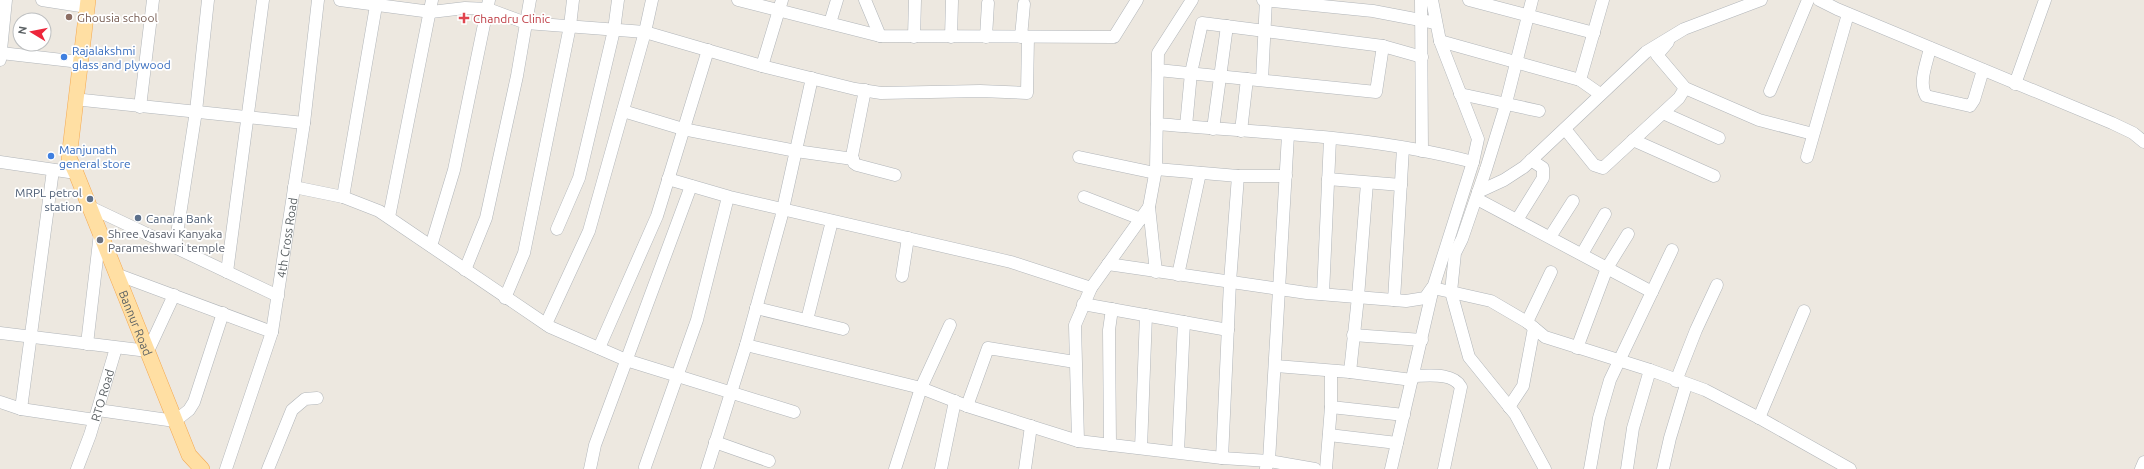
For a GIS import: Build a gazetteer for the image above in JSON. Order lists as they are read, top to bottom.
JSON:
{
  "streets": {
    "main road": ["Bannur Road"],
    "street": ["4th Cross Road", "RTO Road"]
  },
  "places": {
    "other": [
      "Ghousia school",
      "Rajalakshmi glass and plywood",
      "Manjunath general store",
      "MRPL petrol station",
      "Canara Bank",
      "Shree Vasavi Kanyaka Parameshwari temple"
    ],
    "health": ["Chandru Clinic"]
  },
  "north": "left"
}
